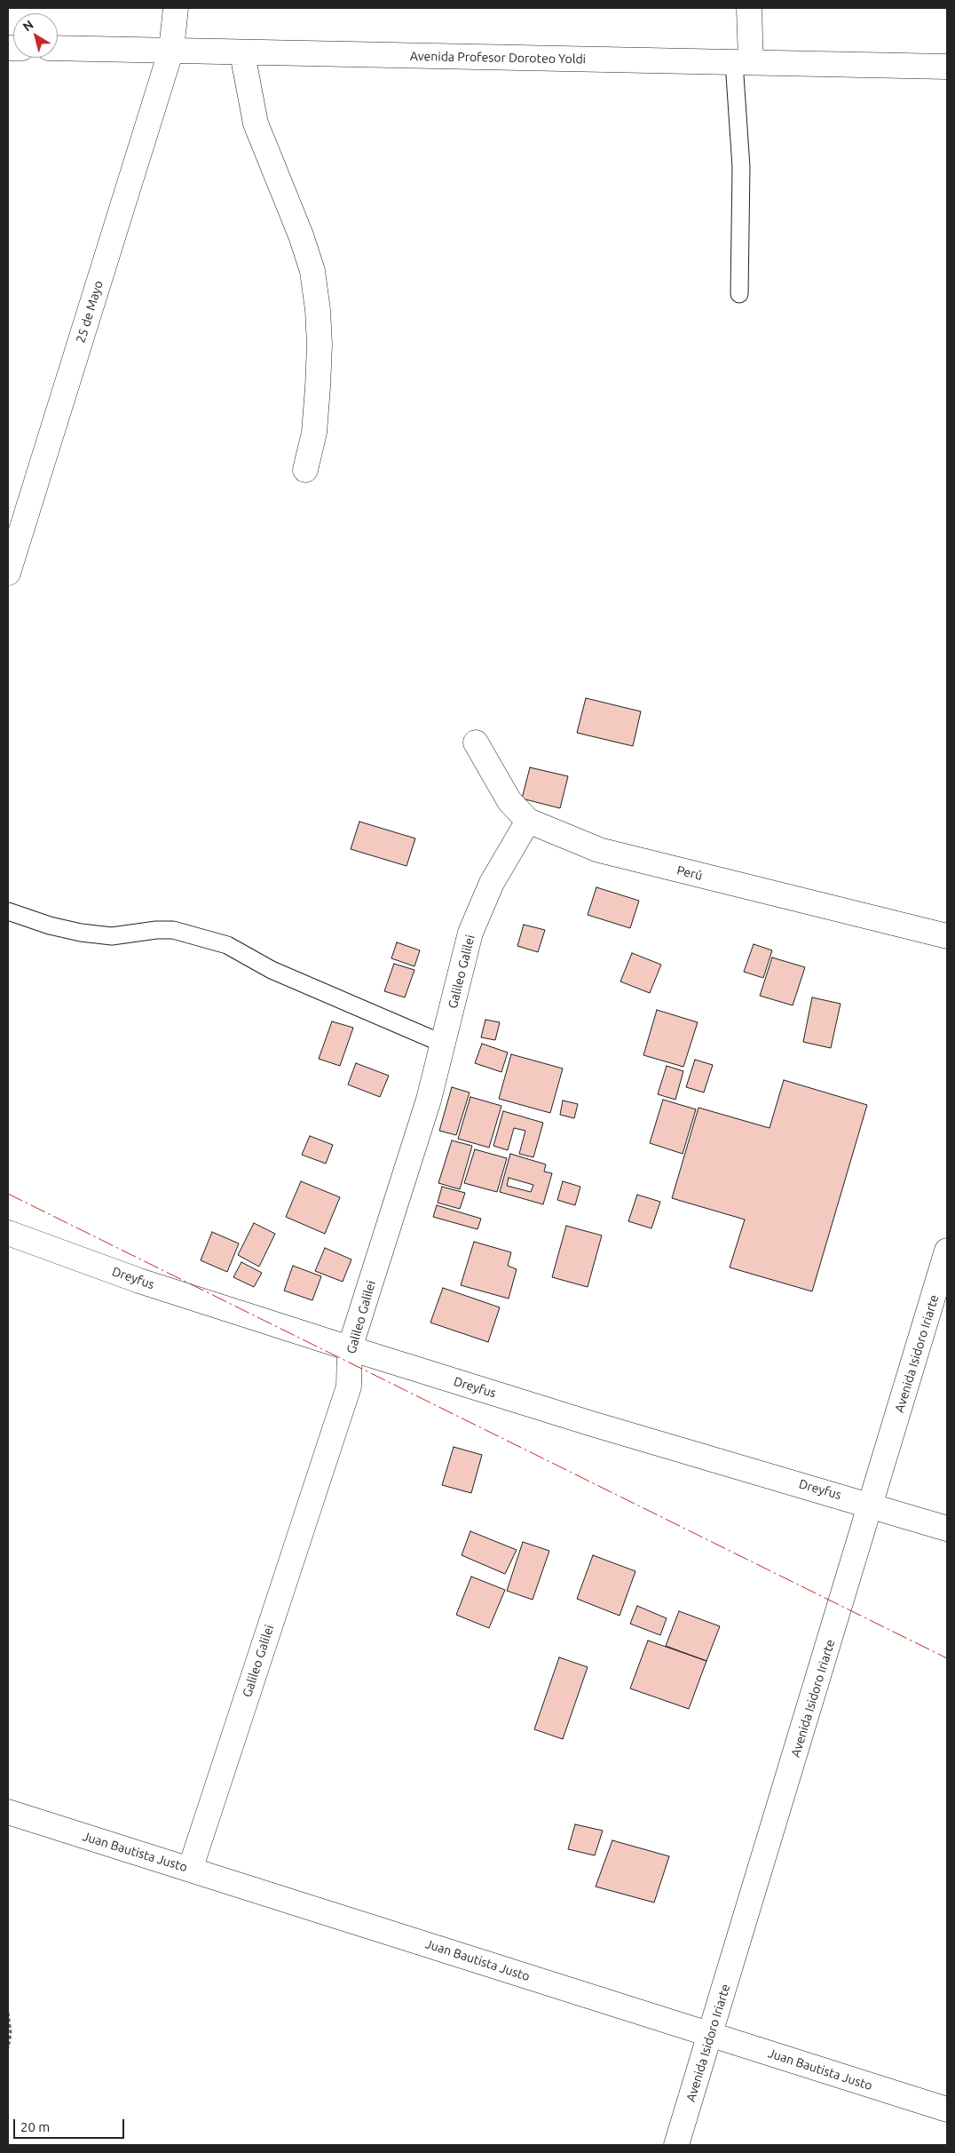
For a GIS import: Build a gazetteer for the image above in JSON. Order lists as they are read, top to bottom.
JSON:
{
  "streets": {
    "street": [
      "Avenida Profesor Doroteo Yoldi",
      "25 de Mayo",
      "Perú",
      "Galileo Galilei",
      "Dreyfus",
      "Avenida Isidoro Iriarte",
      "Juan Bautista Justo"
    ]
  },
  "crossings": [
    ["Avenida Profesor Doroteo Yoldi", "25 de Mayo"],
    ["Perú", "Galileo Galilei"],
    ["Galileo Galilei", "Dreyfus"],
    ["Galileo Galilei", "Juan Bautista Justo"],
    ["Dreyfus", "Avenida Isidoro Iriarte"],
    ["Avenida Isidoro Iriarte", "Juan Bautista Justo"]
  ],
  "scale_bar": "20 m",
  "north": "top left"
}
